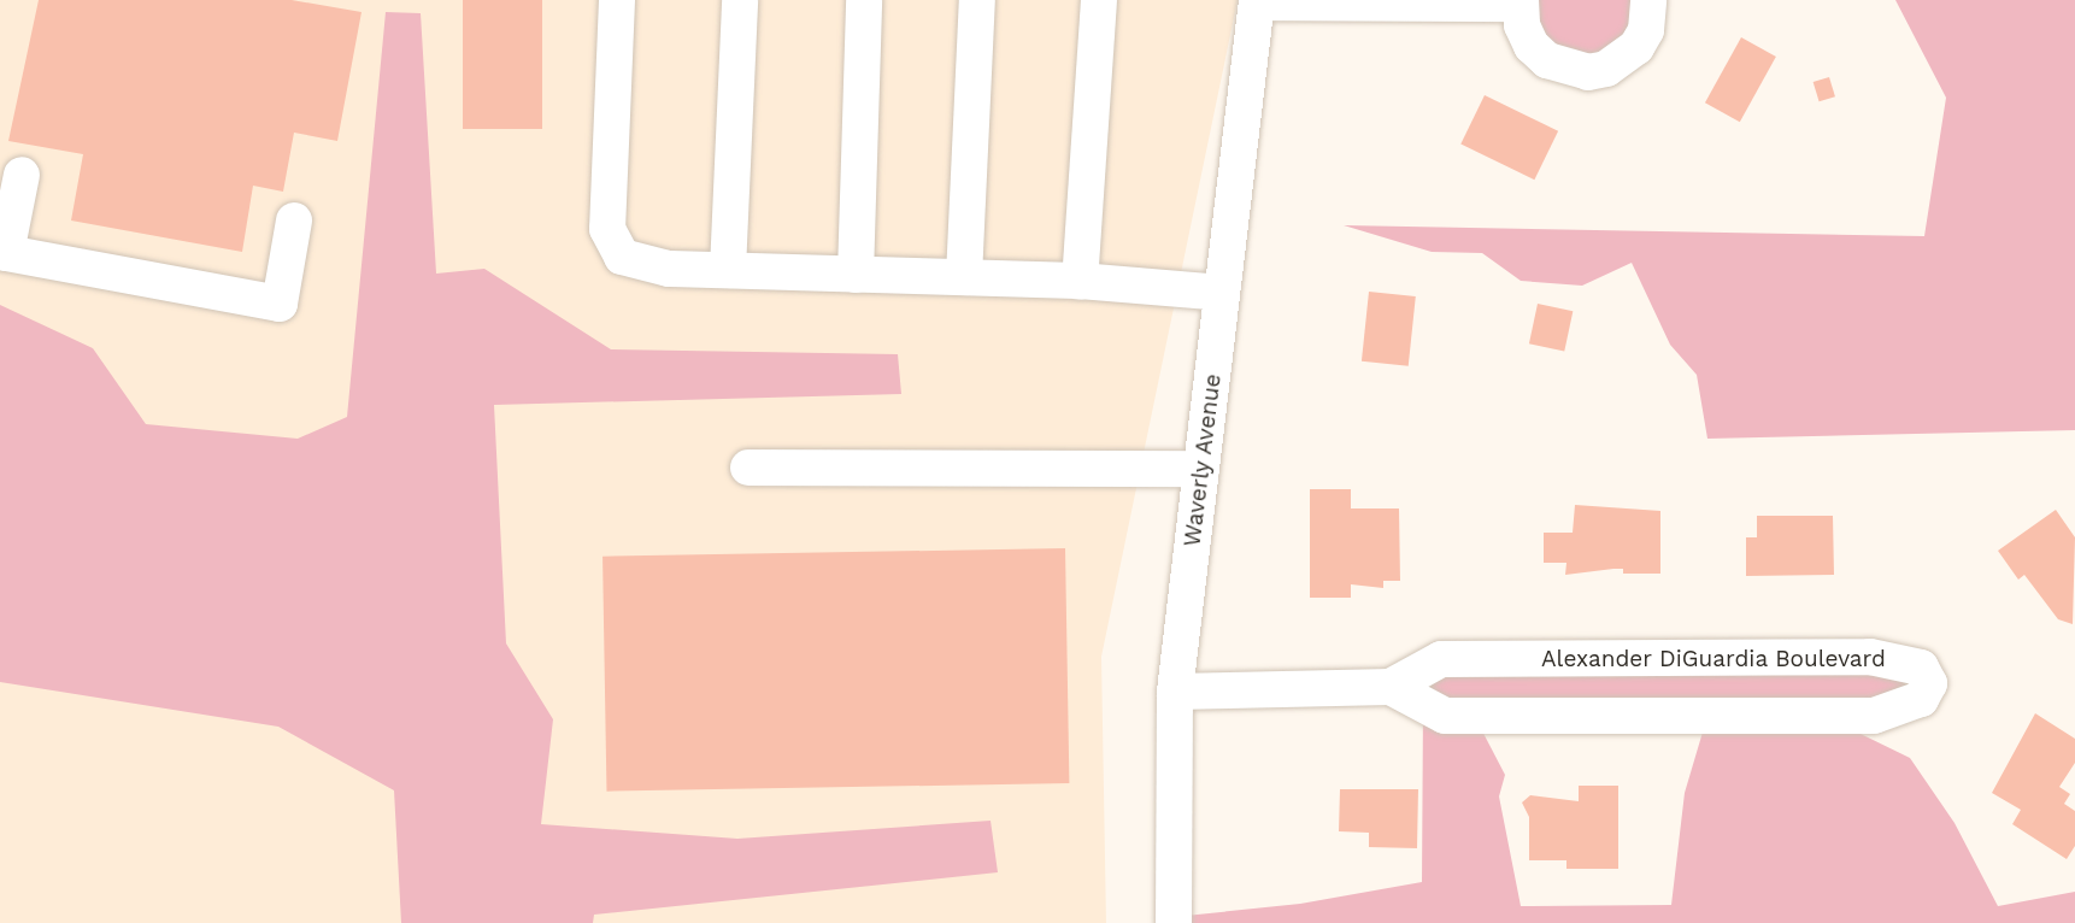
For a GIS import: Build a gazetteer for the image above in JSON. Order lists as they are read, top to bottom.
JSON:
{
  "streets": {
    "street": ["Waverly Avenue", "Alexander DiGuardia Boulevard"]
  },
  "crossings": [
    ["Waverly Avenue", "Alexander DiGuardia Boulevard"]
  ]
}
